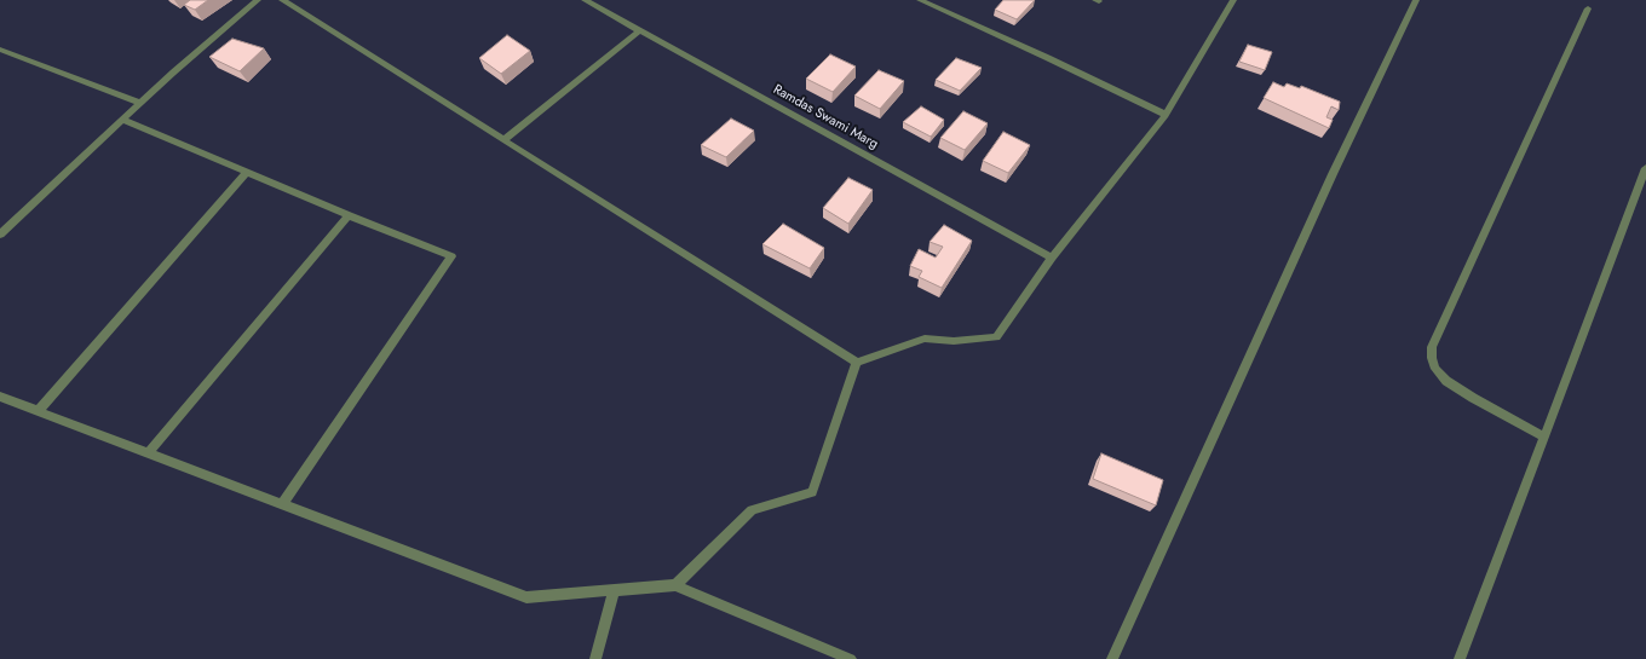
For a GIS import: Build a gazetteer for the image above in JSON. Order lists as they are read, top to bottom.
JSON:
{
  "streets": {
    "street": ["Ramdas Swami Marg"]
  }
}
